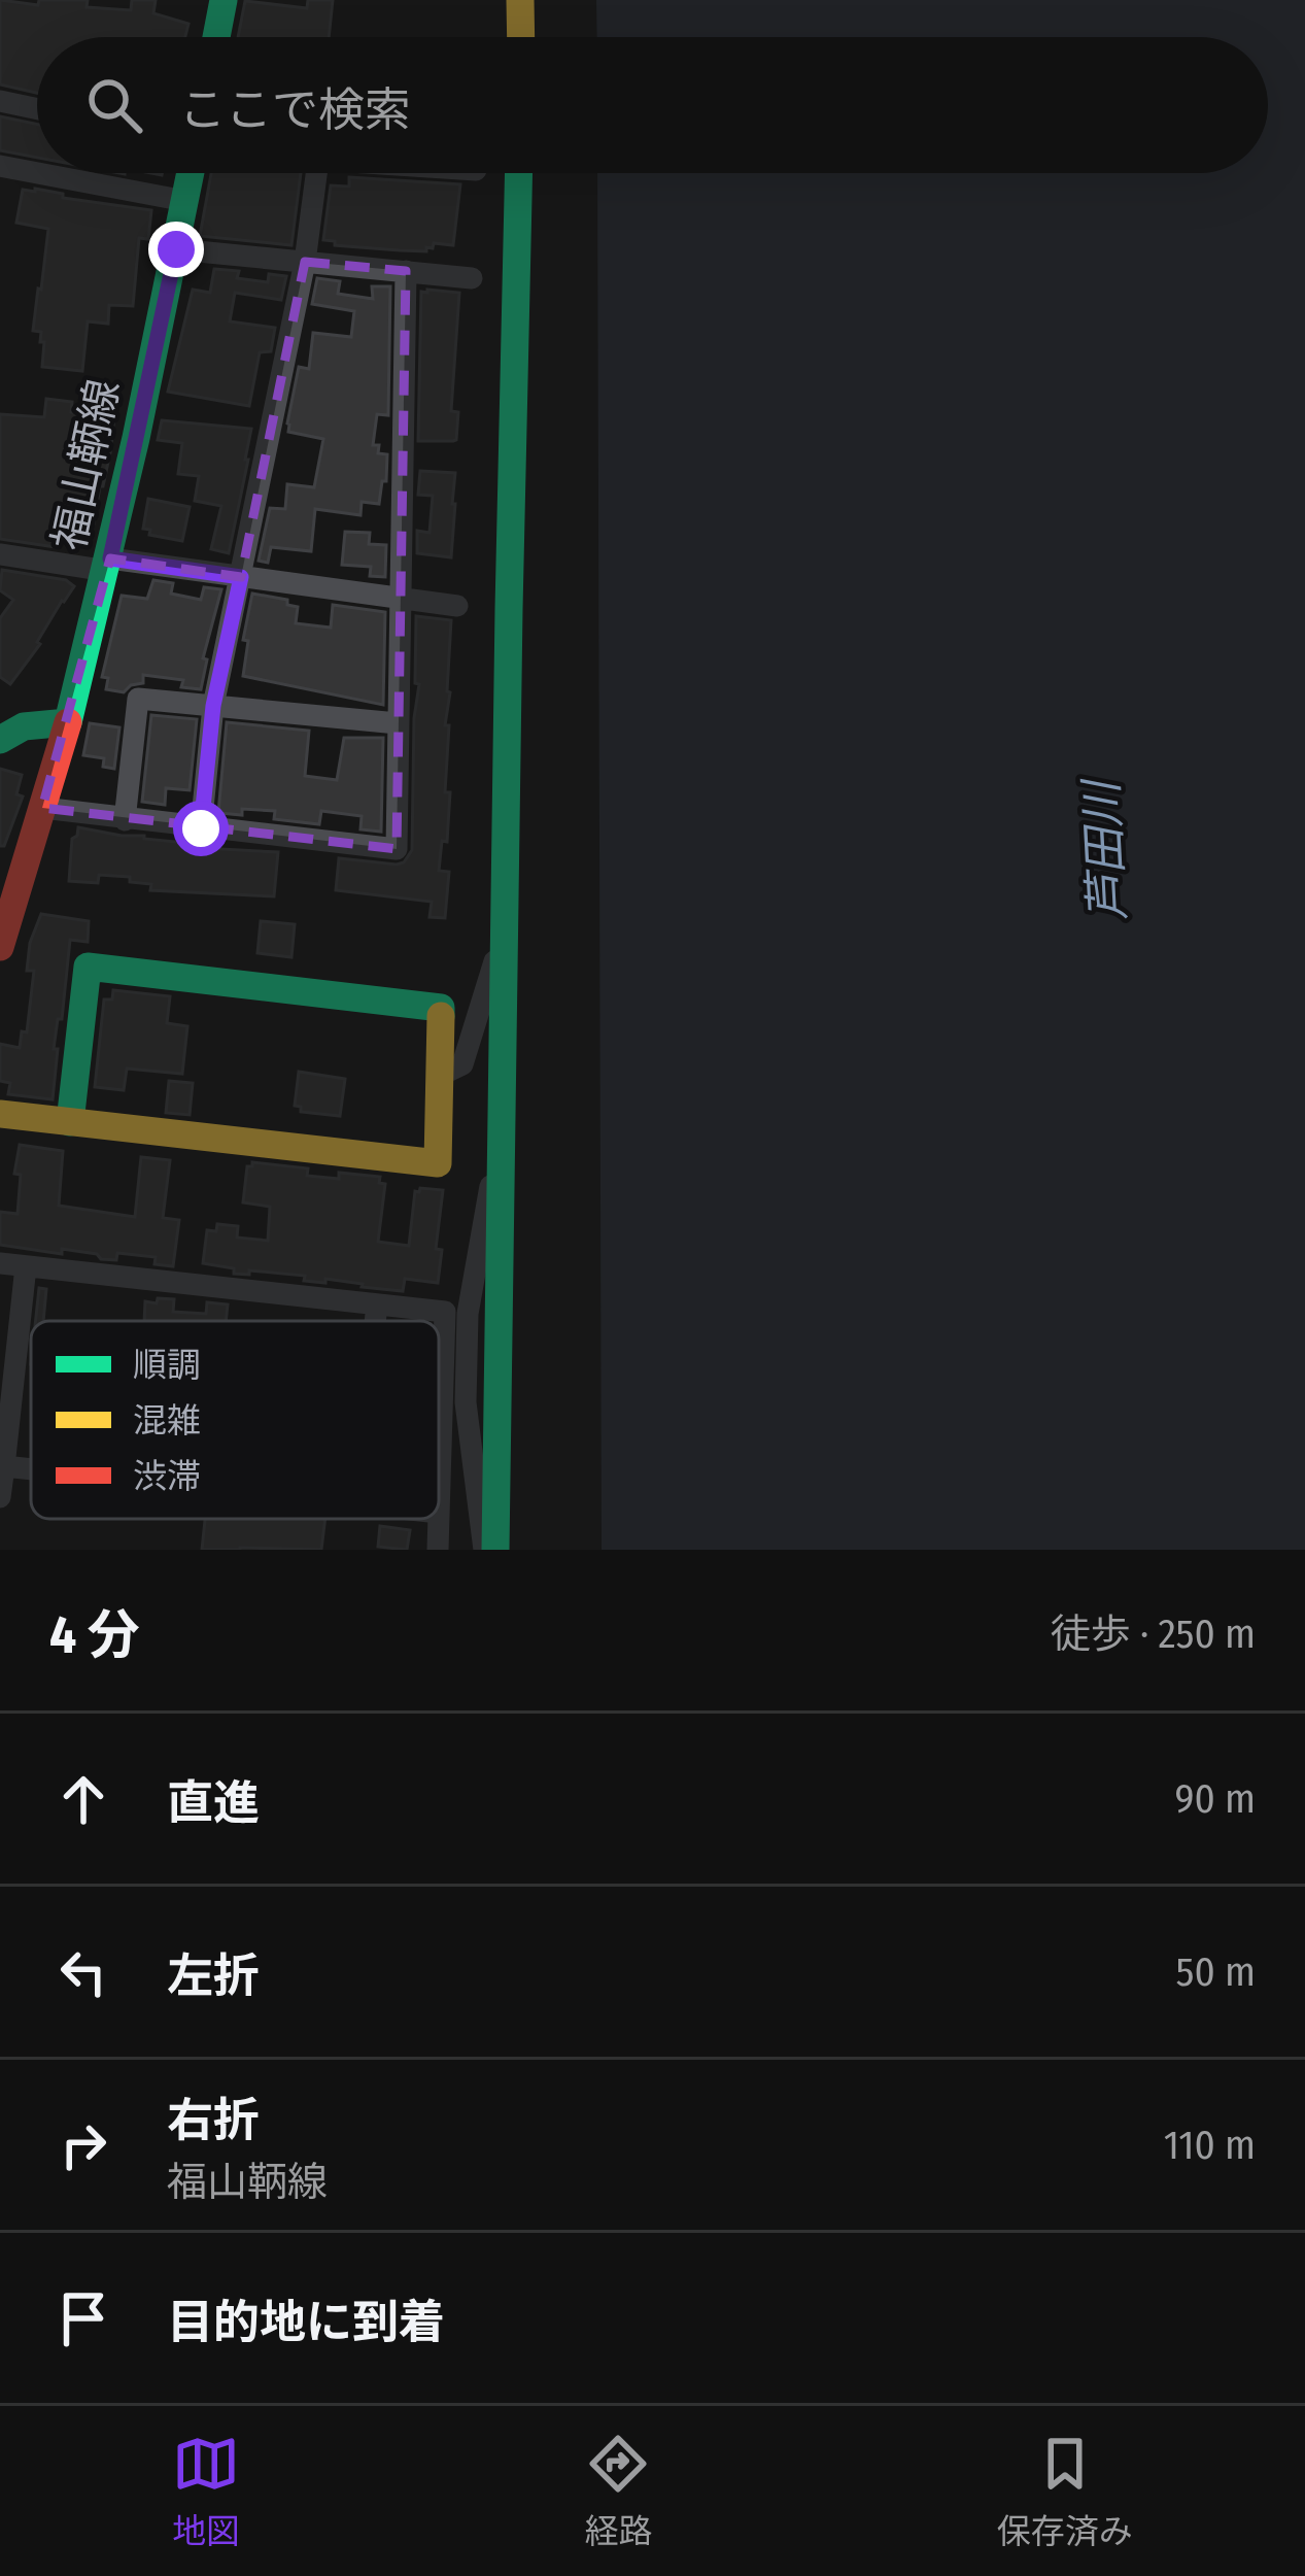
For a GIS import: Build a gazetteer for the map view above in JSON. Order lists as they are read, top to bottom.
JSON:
{
  "streets": {
    "street": ["福山鞆線"]
  },
  "water": ["芦田川"],
  "legend": ["順調", "混雑", "渋滞"],
  "page": {
    "search": "ここで検索",
    "heading": ["4 分", "徒歩 · 250 m"],
    "list": [
      ["直進", "90 m"],
      ["左折", "50 m"],
      ["右折", "福山鞆線", "110 m"],
      "目的地に到着"
    ],
    "nav": ["地図", "経路", "保存済み"]
  }
}
